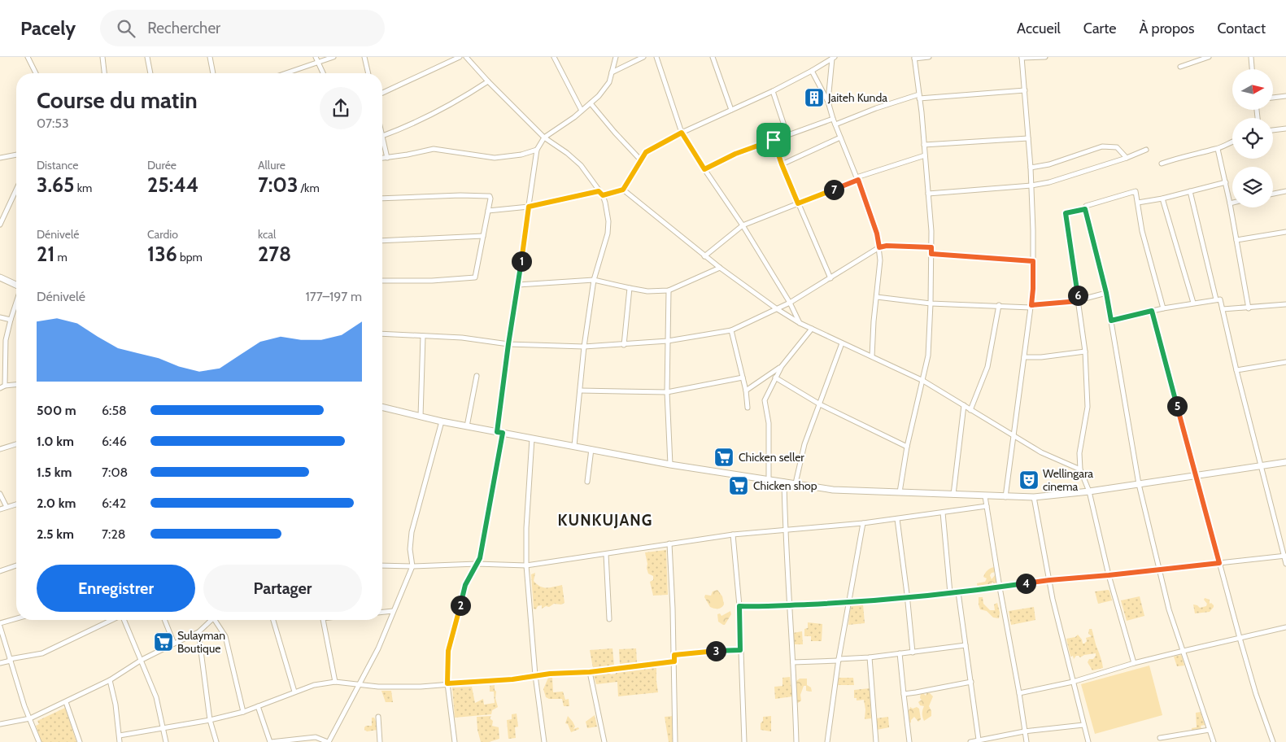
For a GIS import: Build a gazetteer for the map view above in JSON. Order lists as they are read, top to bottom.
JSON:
{
  "districts": ["KUNKUJANG"],
  "places": {
    "building": ["Jaiteh Kunda"],
    "supermarket": ["Chicken seller", "Chicken shop", "Sulayman Boutique"],
    "theatre": ["Wellingara cinema"]
  },
  "north": "right",
  "page": {
    "header": "Pacely",
    "search": "Rechercher",
    "nav": [
      "Accueil",
      "Carte",
      "À propos",
      "Contact"
    ],
    "heading": ["Course du matin", "07:53"],
    "stats": [
      ["Distance", "3.65 km"],
      ["Durée", "25:44"],
      ["Allure", "7:03 /km"],
      ["Dénivelé", "21 m"],
      ["Cardio", "136 bpm"],
      ["kcal", "278"]
    ],
    "pins": [
      "7",
      "1",
      "6",
      "5",
      "4",
      "2",
      "3"
    ],
    "chart": ["Dénivelé", "177–197 m"],
    "list": [
      {
        "name": "500 m",
        "note": "6:58"
      },
      {
        "name": "1.0 km",
        "note": "6:46"
      },
      {
        "name": "1.5 km",
        "note": "7:08"
      },
      {
        "name": "2.0 km",
        "note": "6:42"
      },
      {
        "name": "2.5 km",
        "note": "7:28"
      }
    ],
    "buttons": ["Enregistrer", "Partager"]
  }
}
